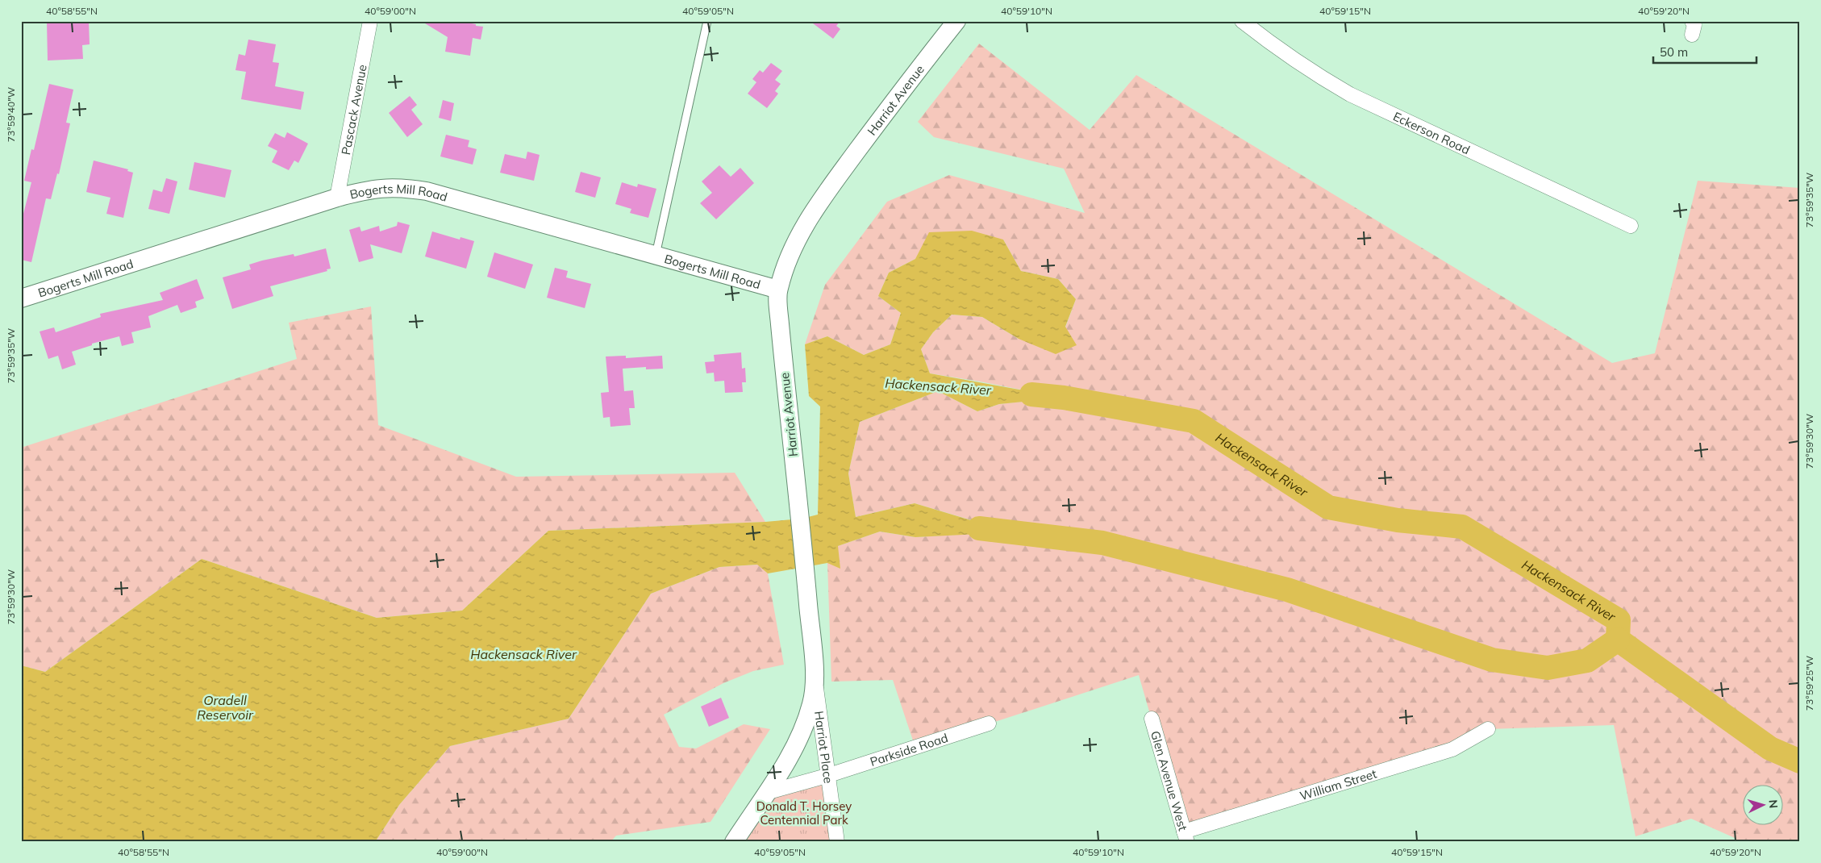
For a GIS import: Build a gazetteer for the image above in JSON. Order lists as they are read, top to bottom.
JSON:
{
  "streets": {
    "street": [
      "Harriot Avenue",
      "Pascack Avenue",
      "Eckerson Road",
      "Bogerts Mill Road",
      "Harriot Place",
      "Parkside Road",
      "Glen Avenue West",
      "William Street"
    ]
  },
  "crossings": [
    ["Harriot Avenue", "Bogerts Mill Road"],
    ["Harriot Avenue", "Harriot Place"],
    ["Harriot Avenue", "Parkside Road"],
    ["Pascack Avenue", "Bogerts Mill Road"],
    ["Harriot Place", "Parkside Road"],
    ["Glen Avenue West", "William Street"]
  ],
  "water": ["Hackensack River", "Oradell Reservoir"],
  "parks": ["Donald T. Horsey Centennial Park"],
  "scale_bar": "50 m",
  "north": "right",
  "coordinates": [
    "40°58'55\"N",
    "40°59'00\"N",
    "40°59'05\"N",
    "40°59'10\"N",
    "40°59'15\"N",
    "40°59'20\"N",
    "73°59'40\"W",
    "73°59'35\"W",
    "73°59'30\"W",
    "73°59'25\"W"
  ]
}
